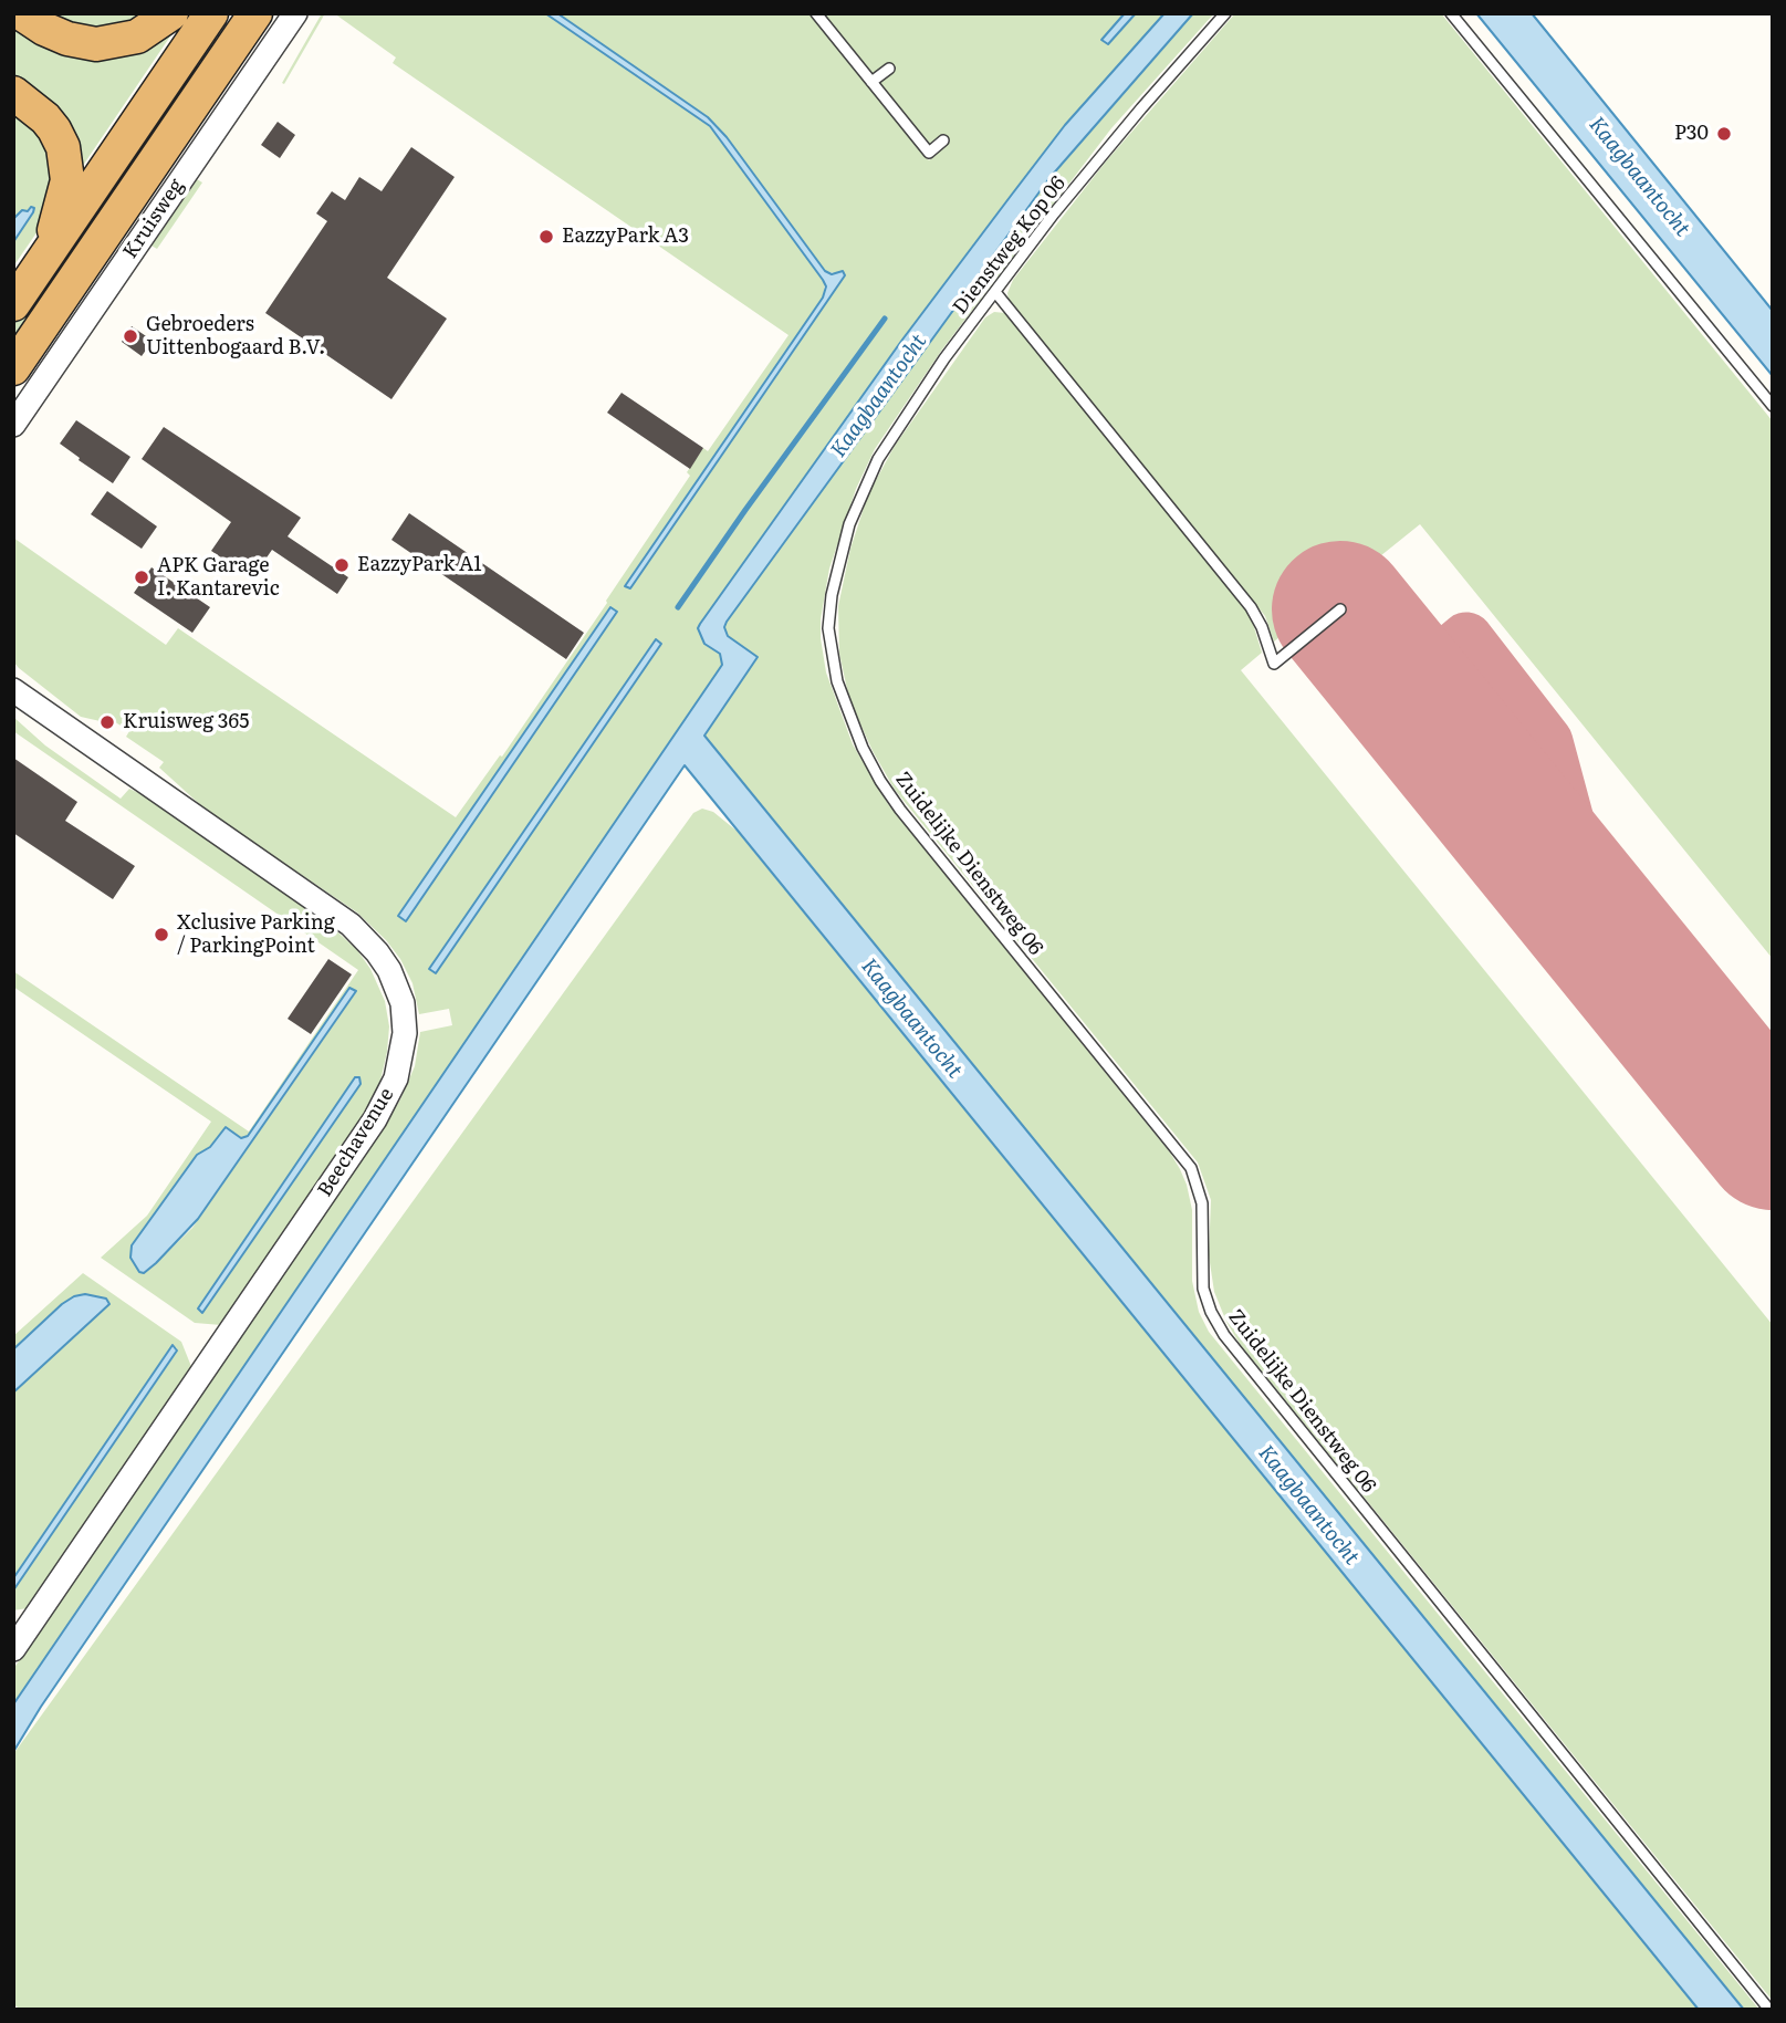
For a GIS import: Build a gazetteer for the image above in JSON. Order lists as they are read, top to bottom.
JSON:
{
  "streets": {
    "highway": ["Kruisweg"],
    "street": ["Beechavenue"],
    "lane": ["Dienstweg Kop 06", "Zuidelijke Dienstweg 06"]
  },
  "crossings": [
    ["Dienstweg Kop 06", "Zuidelijke Dienstweg 06"]
  ],
  "water": ["Kaagbaantocht"],
  "places": [
    "P30",
    "EazzyPark A3",
    "Gebroeders Uittenbogaard B.V.",
    "EazzyPark A1",
    "APK Garage I. Kantarevic",
    "Kruisweg 365",
    "Xclusive Parking / ParkingPoint"
  ]
}
